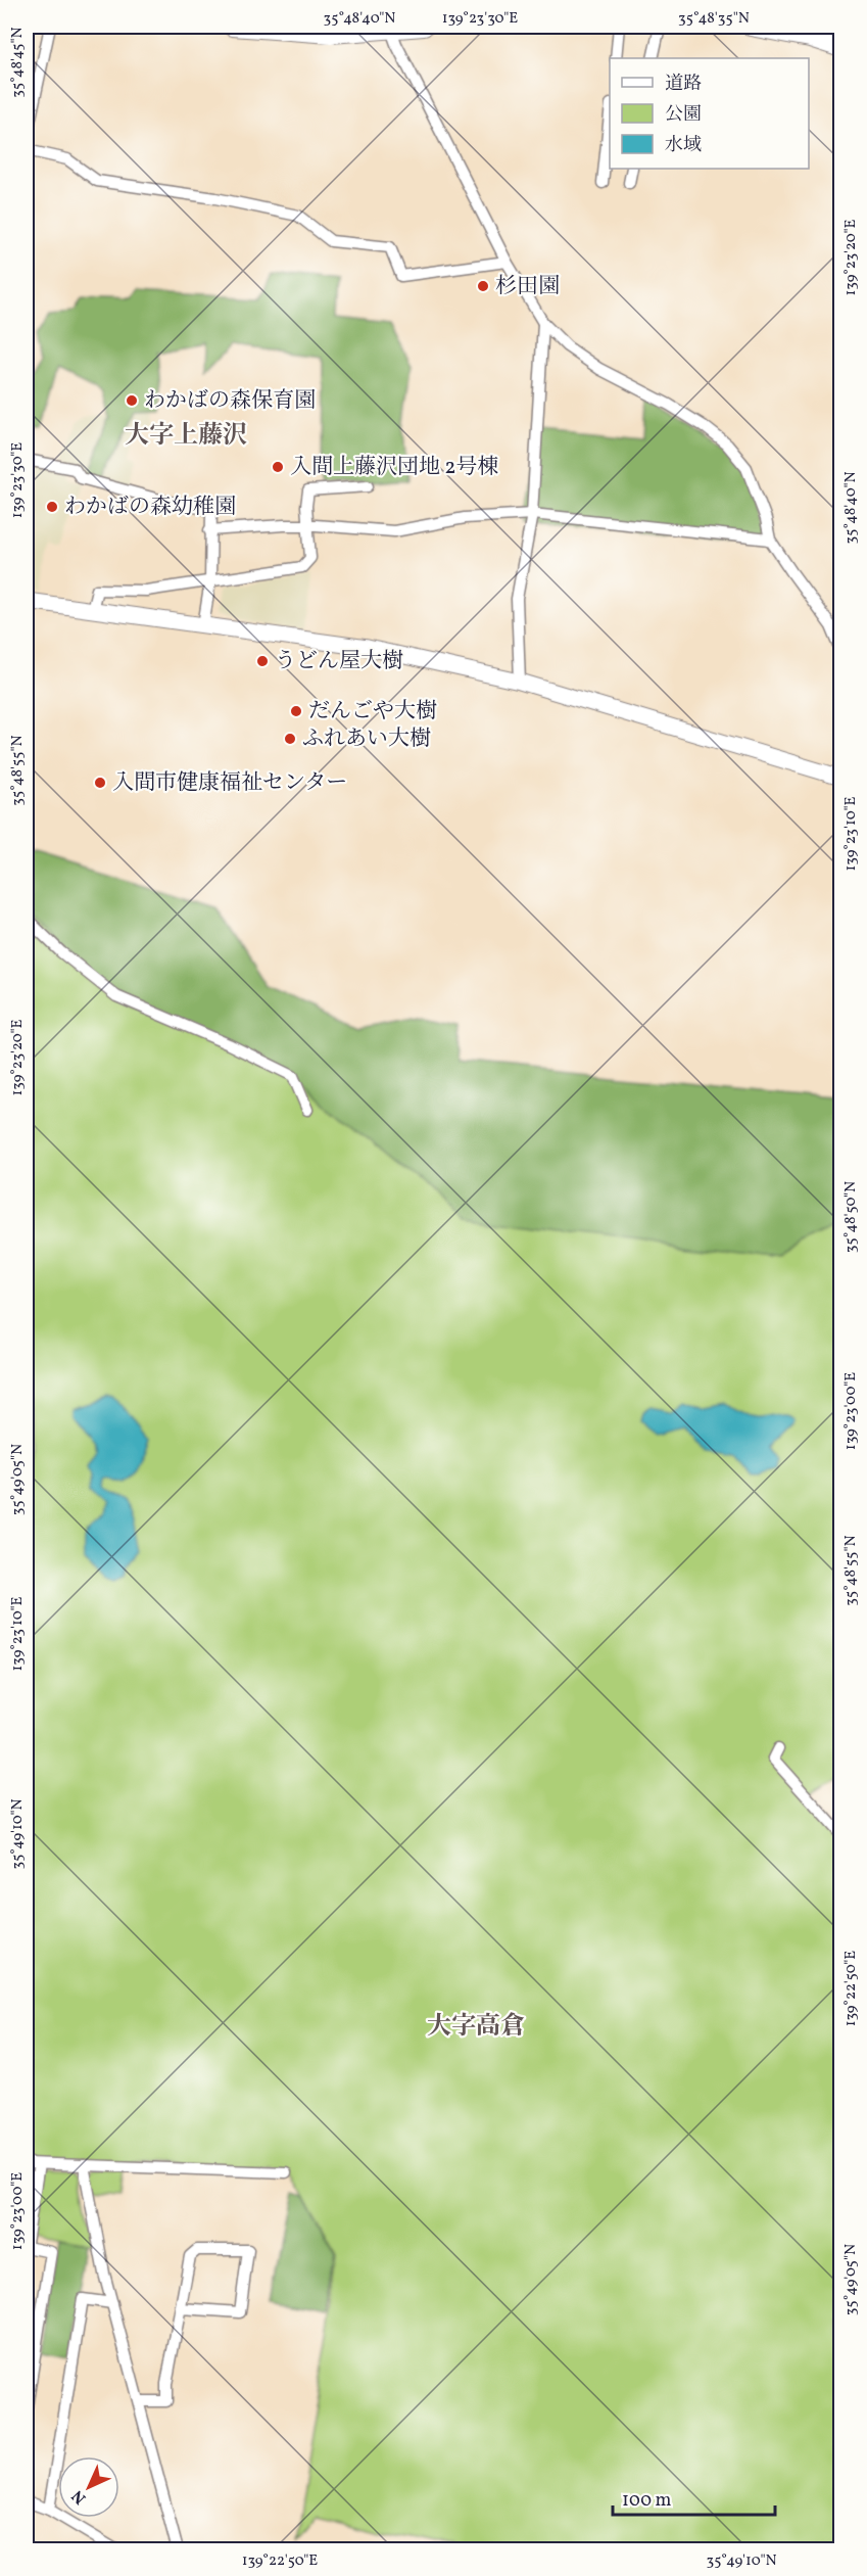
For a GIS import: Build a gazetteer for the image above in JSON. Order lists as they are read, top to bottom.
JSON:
{
  "districts": ["大字上藤沢", "大字高倉"],
  "places": [
    "杉田園",
    "わかばの森保育園",
    "入間上藤沢団地 2号棟",
    "わかばの森幼稚園",
    "うどん屋大樹",
    "だんごや大樹",
    "ふれあい大樹",
    "入間市健康福祉センター"
  ],
  "legend": ["道路", "公園", "水域"],
  "scale_bar": "100 m",
  "north": "bottom left",
  "coordinates": [
    "35°48'40\"N",
    "139°23'30\"E",
    "35°48'35\"N",
    "35°48'45\"N",
    "139°23'20\"E",
    "35°48'55\"N",
    "139°23'10\"E",
    "35°48'50\"N",
    "139°23'00\"E",
    "35°49'05\"N",
    "35°49'10\"N",
    "139°22'50\"E"
  ]
}
